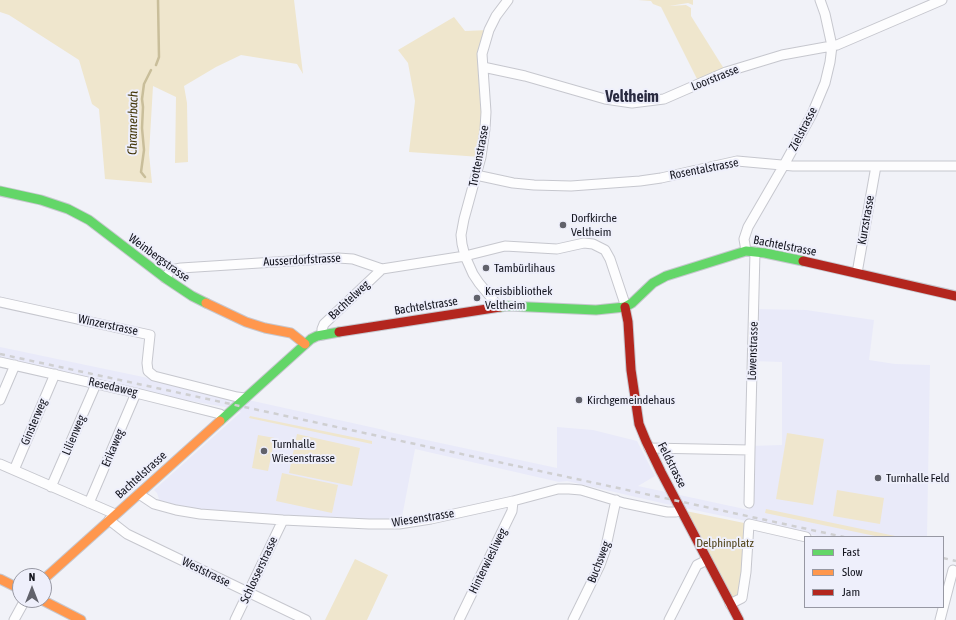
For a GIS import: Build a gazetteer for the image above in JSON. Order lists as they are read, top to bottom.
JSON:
{
  "streets": {
    "street": [
      "Loorstrasse",
      "Zielstrasse",
      "Trottenstrasse",
      "Rosentalstrasse",
      "Kurzstrasse",
      "Bachtelstrasse",
      "Weinbergstrasse",
      "Ausserdorfstrasse",
      "Bachtelweg",
      "Winzerstrasse",
      "Löwenstrasse",
      "Resedaweg",
      "Ginsterweg",
      "Lilienweg",
      "Erikaweg",
      "Feldstrasse",
      "Wiesenstrasse",
      "Hinterwiesliweg",
      "Buchsweg",
      "Schlosserstrasse",
      "Weststrasse"
    ]
  },
  "crossings": [
    ["Loorstrasse", "Zielstrasse"],
    ["Loorstrasse", "Trottenstrasse"],
    ["Zielstrasse", "Rosentalstrasse"],
    ["Zielstrasse", "Bachtelstrasse"],
    ["Trottenstrasse", "Rosentalstrasse"],
    ["Trottenstrasse", "Bachtelstrasse"],
    ["Trottenstrasse", "Ausserdorfstrasse"],
    ["Rosentalstrasse", "Kurzstrasse"],
    ["Kurzstrasse", "Bachtelstrasse"],
    ["Bachtelstrasse", "Weinbergstrasse"],
    ["Bachtelstrasse", "Ausserdorfstrasse"],
    ["Bachtelstrasse", "Bachtelweg"],
    ["Bachtelstrasse", "Winzerstrasse"],
    ["Bachtelstrasse", "Löwenstrasse"],
    ["Bachtelstrasse", "Resedaweg"],
    ["Bachtelstrasse", "Feldstrasse"],
    ["Bachtelstrasse", "Wiesenstrasse"],
    ["Bachtelstrasse", "Weststrasse"],
    ["Weinbergstrasse", "Ausserdorfstrasse"],
    ["Ausserdorfstrasse", "Bachtelweg"],
    ["Ausserdorfstrasse", "Feldstrasse"],
    ["Resedaweg", "Ginsterweg"],
    ["Resedaweg", "Lilienweg"],
    ["Resedaweg", "Erikaweg"],
    ["Ginsterweg", "Weststrasse"],
    ["Lilienweg", "Weststrasse"],
    ["Erikaweg", "Weststrasse"],
    ["Feldstrasse", "Wiesenstrasse"],
    ["Wiesenstrasse", "Hinterwiesliweg"],
    ["Wiesenstrasse", "Buchsweg"],
    ["Wiesenstrasse", "Schlosserstrasse"],
    ["Schlosserstrasse", "Weststrasse"]
  ],
  "districts": ["Veltheim"],
  "water": ["Chramerbach"],
  "parks": ["Delphinplatz"],
  "places": [
    "Dorfkirche Veltheim",
    "Tambürlihaus",
    "Kreisbibliothek Veltheim",
    "Kirchgemeindehaus",
    "Turnhalle Wiesenstrasse",
    "Turnhalle Feld"
  ],
  "legend": ["Fast", "Slow", "Jam"],
  "north": "top"
}
